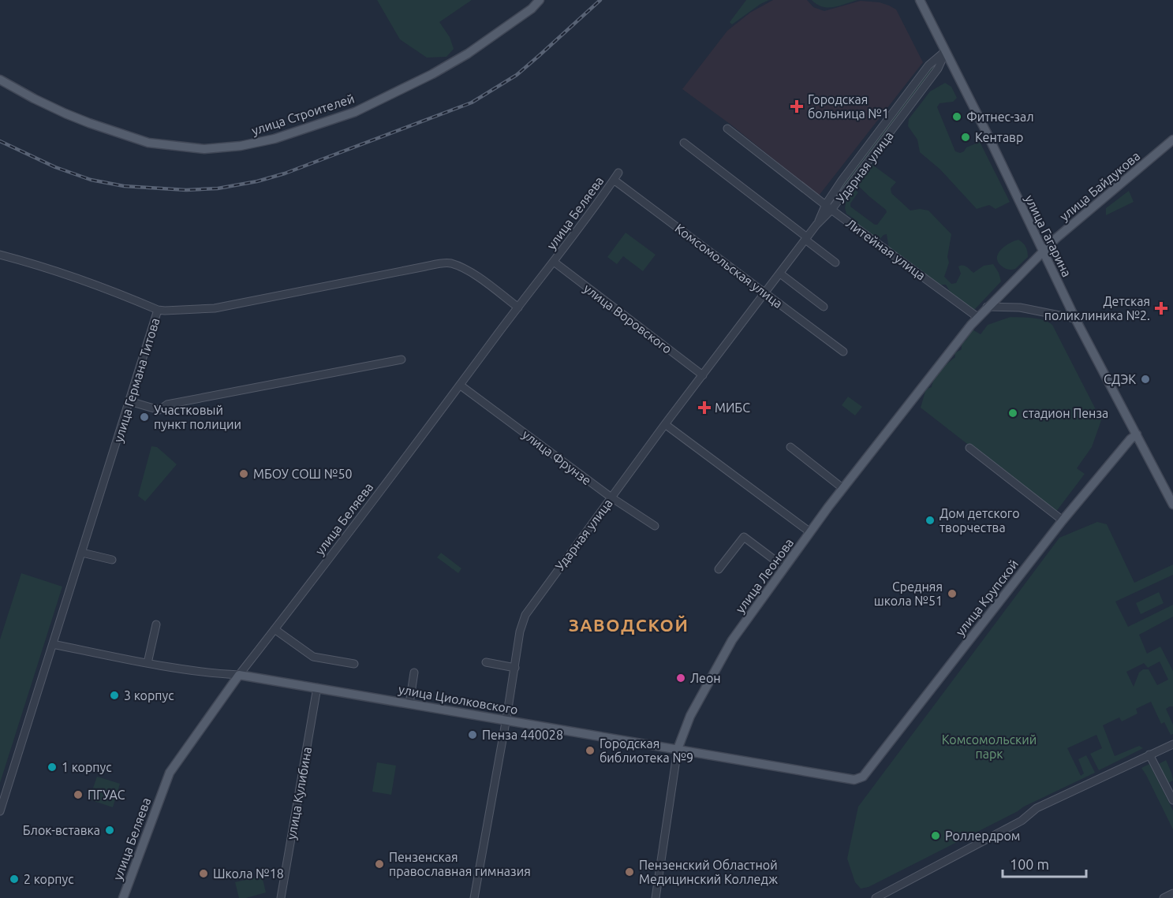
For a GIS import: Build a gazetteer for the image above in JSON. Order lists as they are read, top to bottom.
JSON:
{
  "streets": {
    "main road": [
      "улица Строителей",
      "улица Байдукова",
      "улица Беляева",
      "улица Гагарина",
      "улица Леонова",
      "улица Крупской",
      "улица Циолковского"
    ],
    "street": [
      "Ударная улица",
      "Литейная улица",
      "Комсомольская улица",
      "улица Воровского",
      "улица Германа Титова",
      "улица Фрунзе",
      "улица Кулибина"
    ]
  },
  "crossings": [
    ["Ударная улица", "улица Гагарина"],
    ["Ударная улица", "Литейная улица"],
    ["Ударная улица", "Комсомольская улица"],
    ["Ударная улица", "улица Воровского"],
    ["Ударная улица", "улица Фрунзе"],
    ["Ударная улица", "улица Циолковского"],
    ["улица Байдукова", "улица Гагарина"],
    ["улица Байдукова", "Литейная улица"],
    ["улица Байдукова", "улица Леонова"],
    ["улица Беляева", "Комсомольская улица"],
    ["улица Беляева", "улица Воровского"],
    ["улица Беляева", "улица Германа Титова"],
    ["улица Беляева", "улица Фрунзе"],
    ["улица Беляева", "улица Циолковского"],
    ["улица Гагарина", "улица Крупской"],
    ["Литейная улица", "улица Леонова"],
    ["улица Германа Титова", "улица Циолковского"],
    ["улица Леонова", "улица Циолковского"],
    ["улица Крупской", "улица Циолковского"],
    ["улица Циолковского", "улица Кулибина"]
  ],
  "districts": ["ЗАВОДСКОЙ"],
  "parks": ["Комсомольский парк"],
  "places": {
    "health": ["Городская больница №1", "Детская поликлиника №2.", "МИБС"],
    "other": [
      "Фитнес-зал",
      "Кентавр",
      "СДЭК",
      "стадион Пенза",
      "Участковый пункт полиции",
      "МБОУ СОШ №50",
      "Дом детского творчества",
      "Средняя школа №51",
      "Леон",
      "3 корпус",
      "Пенза 440028",
      "Городская библиотека №9",
      "1 корпус",
      "ПГУАС",
      "Блок-вставка",
      "Роллердром",
      "Пензенская православная гимназия",
      "Пензенский Областной Медицинский Колледж",
      "Школа №18",
      "2 корпус"
    ]
  },
  "scale_bar": "100 m"
}
